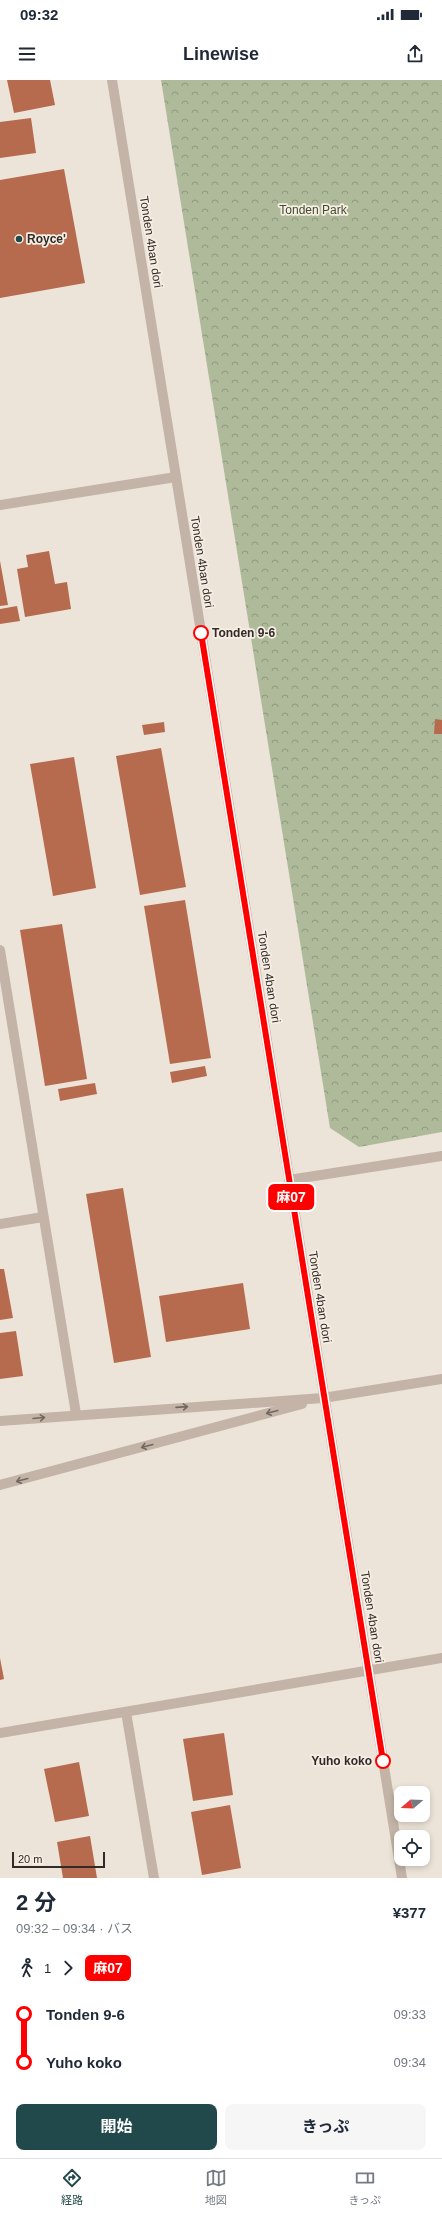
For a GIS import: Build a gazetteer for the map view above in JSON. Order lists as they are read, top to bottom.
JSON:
{
  "streets": {
    "street": ["Tonden 4ban dori"]
  },
  "parks": ["Tonden Park"],
  "places": ["Royce'", "Tonden 9-6", "Yuho koko"],
  "lines": ["bus line 麻07"],
  "scale_bar": "20 m",
  "north": "left",
  "page": {
    "status": "09:32",
    "header": "Linewise",
    "on_map": "麻07",
    "scale": "20 m",
    "heading": ["2 分", "09:32 – 09:34 · バス", "¥377"],
    "legs": ["1", "麻07"],
    "list": [
      {
        "name": "Tonden 9-6",
        "value": "09:33"
      },
      {
        "name": "Yuho koko",
        "value": "09:34"
      }
    ],
    "buttons": ["開始", "きっぷ"],
    "tabs": ["経路", "地図", "きっぷ"]
  }
}
